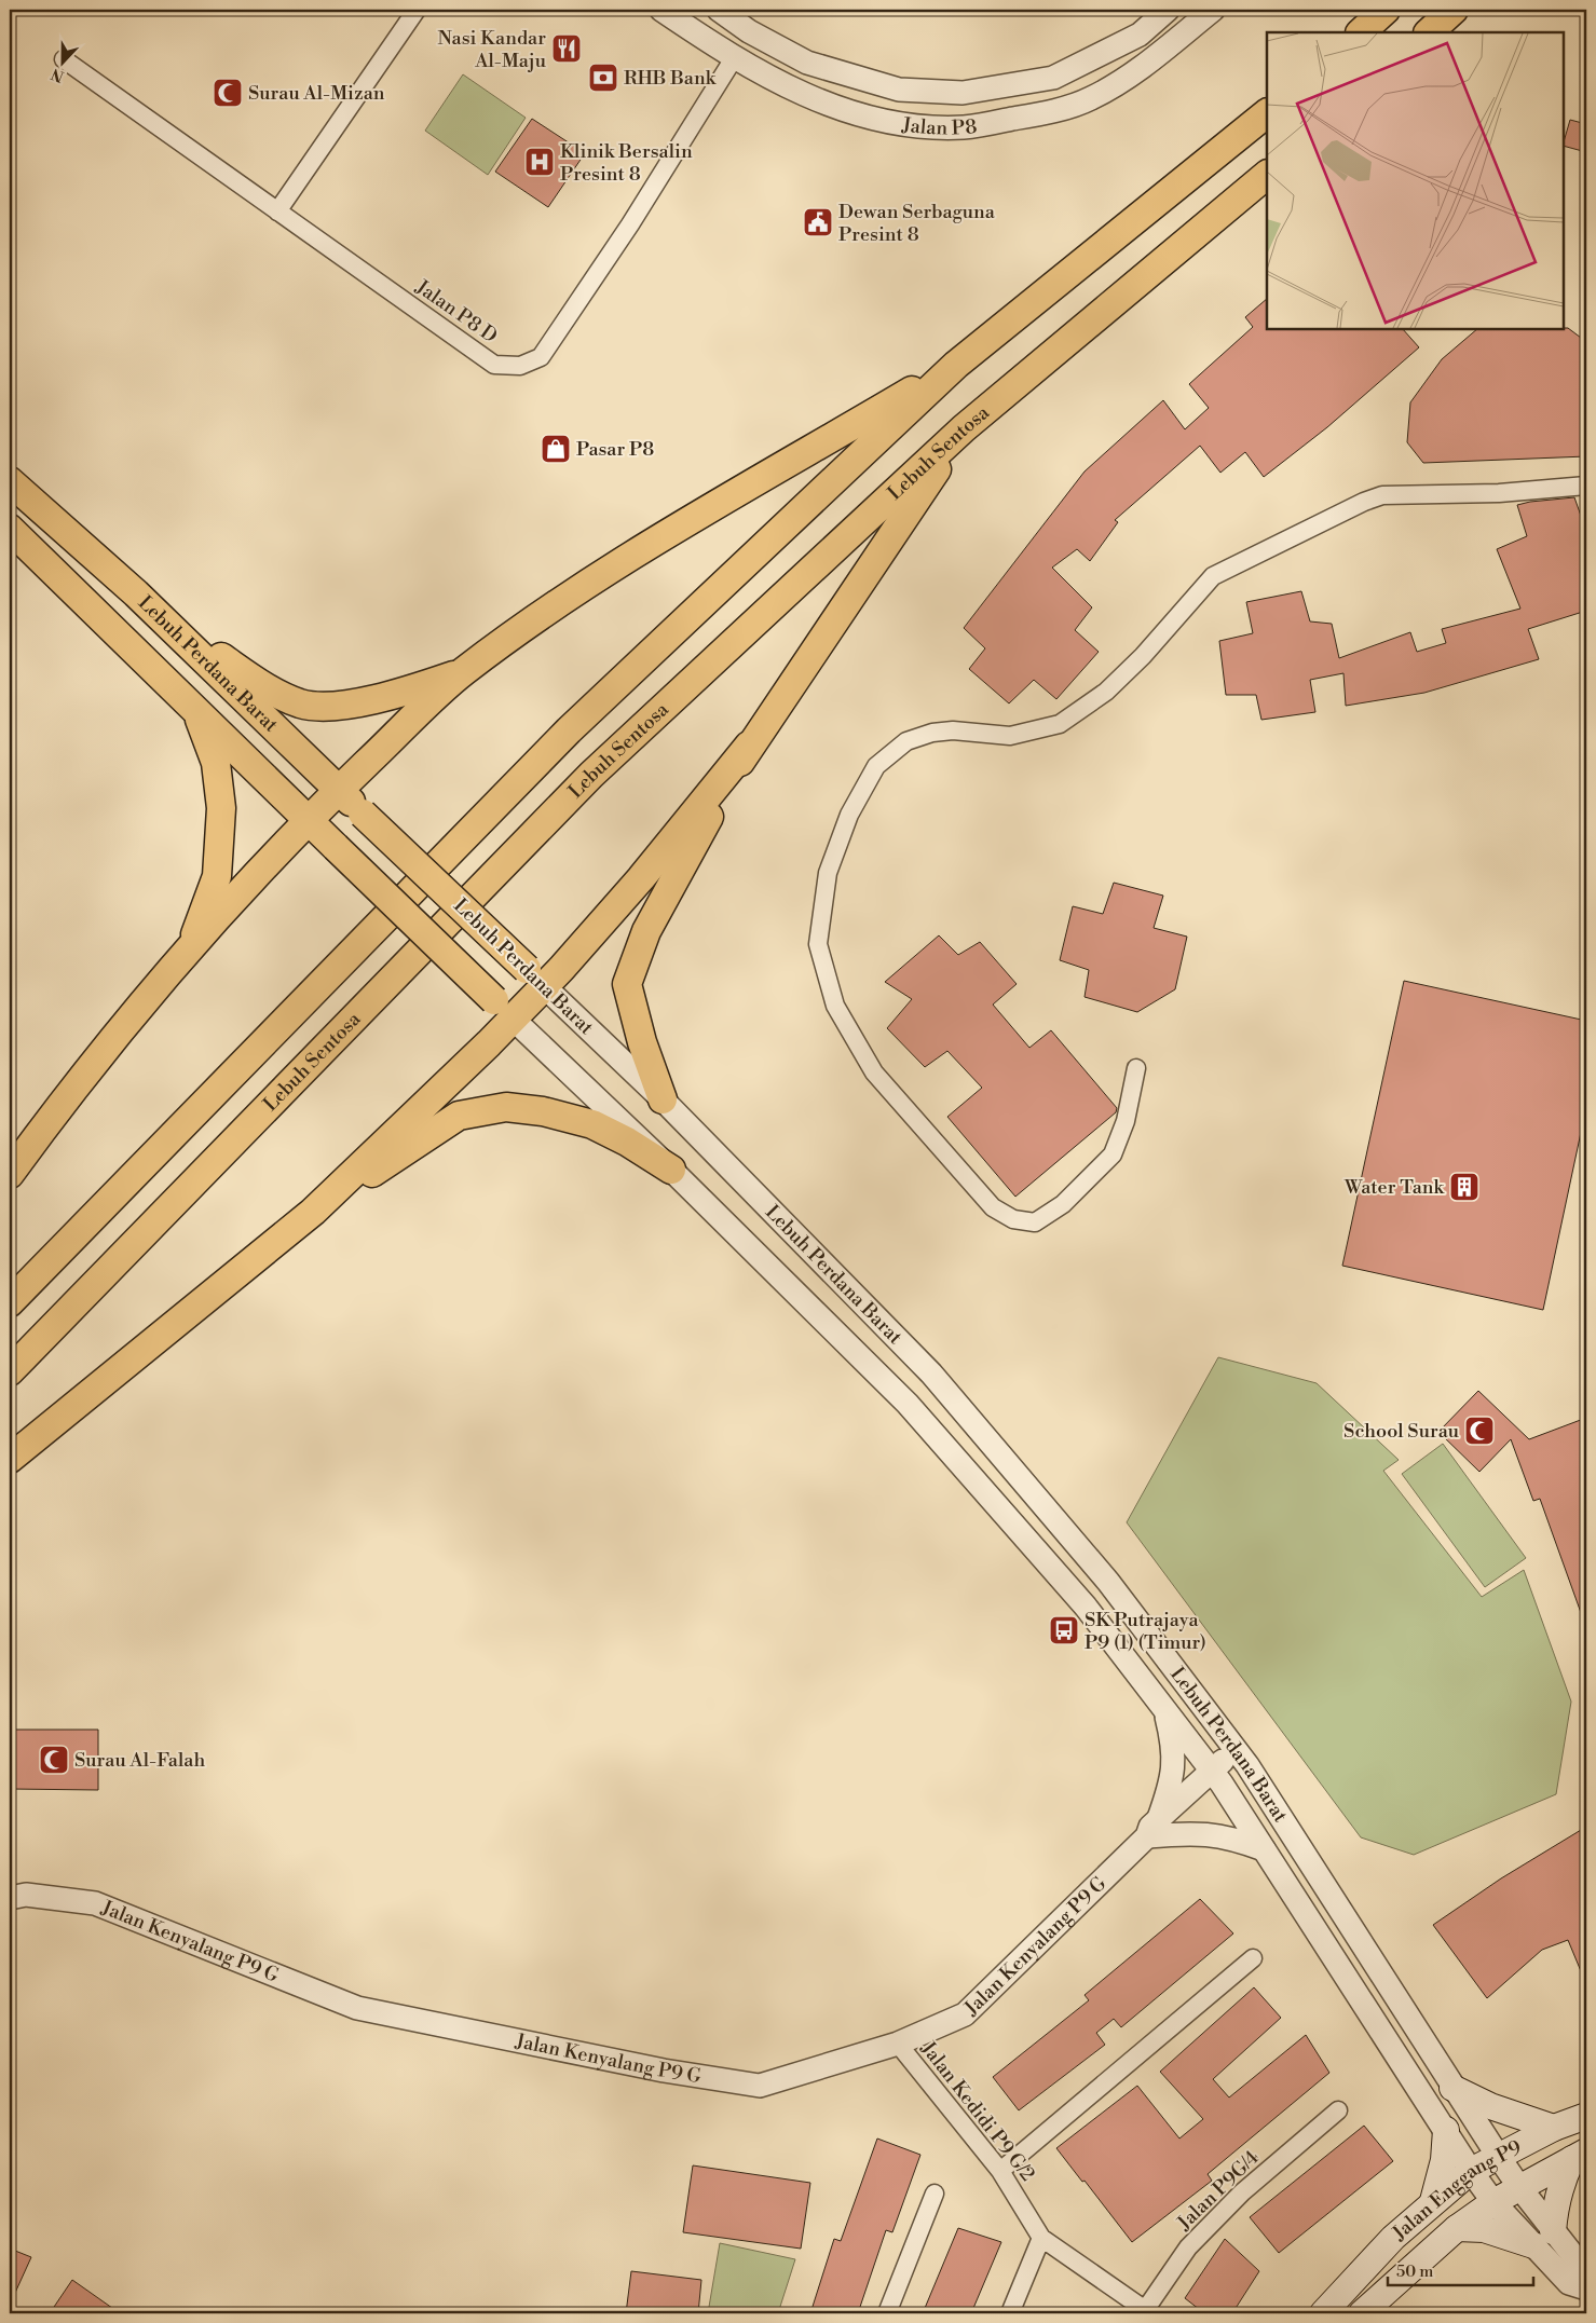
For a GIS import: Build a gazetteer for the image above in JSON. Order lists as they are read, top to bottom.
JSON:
{
  "streets": {
    "main road": ["Lebuh Sentosa", "Lebuh Perdana Barat", "Jalan Enggang P9"],
    "street": [
      "Jalan P8",
      "Jalan P8 D",
      "Jalan Kenyalang P9 G",
      "Jalan Kedidi P9 G/2",
      "Jalan P9G/4"
    ]
  },
  "crossings": [
    ["Jalan P8", "Jalan P8 D"],
    ["Lebuh Perdana Barat", "Jalan Kenyalang P9 G"],
    ["Lebuh Perdana Barat", "Jalan Enggang P9"],
    ["Jalan Kenyalang P9 G", "Jalan Kedidi P9 G/2"],
    ["Jalan Kedidi P9 G/2", "Jalan P9G/4"]
  ],
  "places": {
    "restaurant": ["Nasi Kandar Al-Maju"],
    "bank": ["RHB Bank"],
    "mosque": ["Surau Al-Mizan", "School Surau", "Surau Al-Falah"],
    "hospital": ["Klinik Bersalin Presint 8"],
    "public building": ["Dewan Serbaguna Presint 8"],
    "shop": ["Pasar P8"],
    "building": ["Water Tank"],
    "bus stop": ["SK Putrajaya P9 (1) (Timur)"]
  },
  "scale_bar": "50 m",
  "north": "bottom"
}
